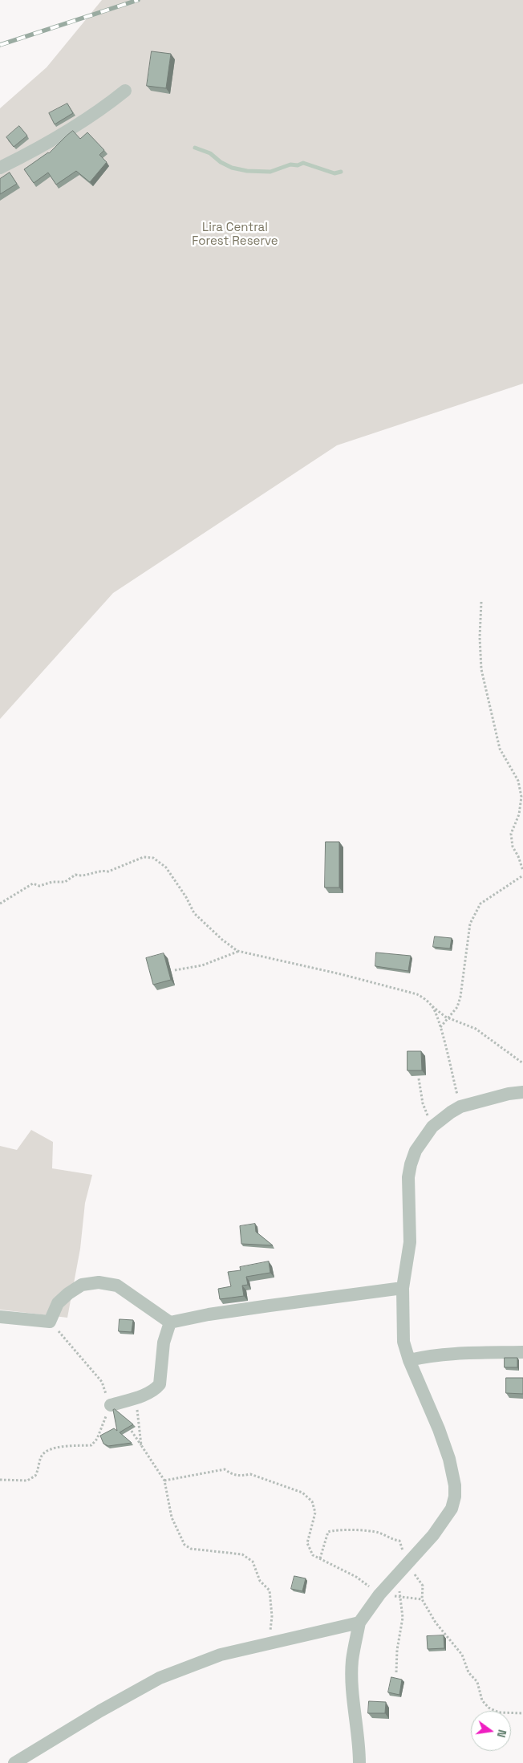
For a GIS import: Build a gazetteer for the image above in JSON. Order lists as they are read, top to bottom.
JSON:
{
  "parks": ["Lira Central Forest Reserve"],
  "north": "right"
}
